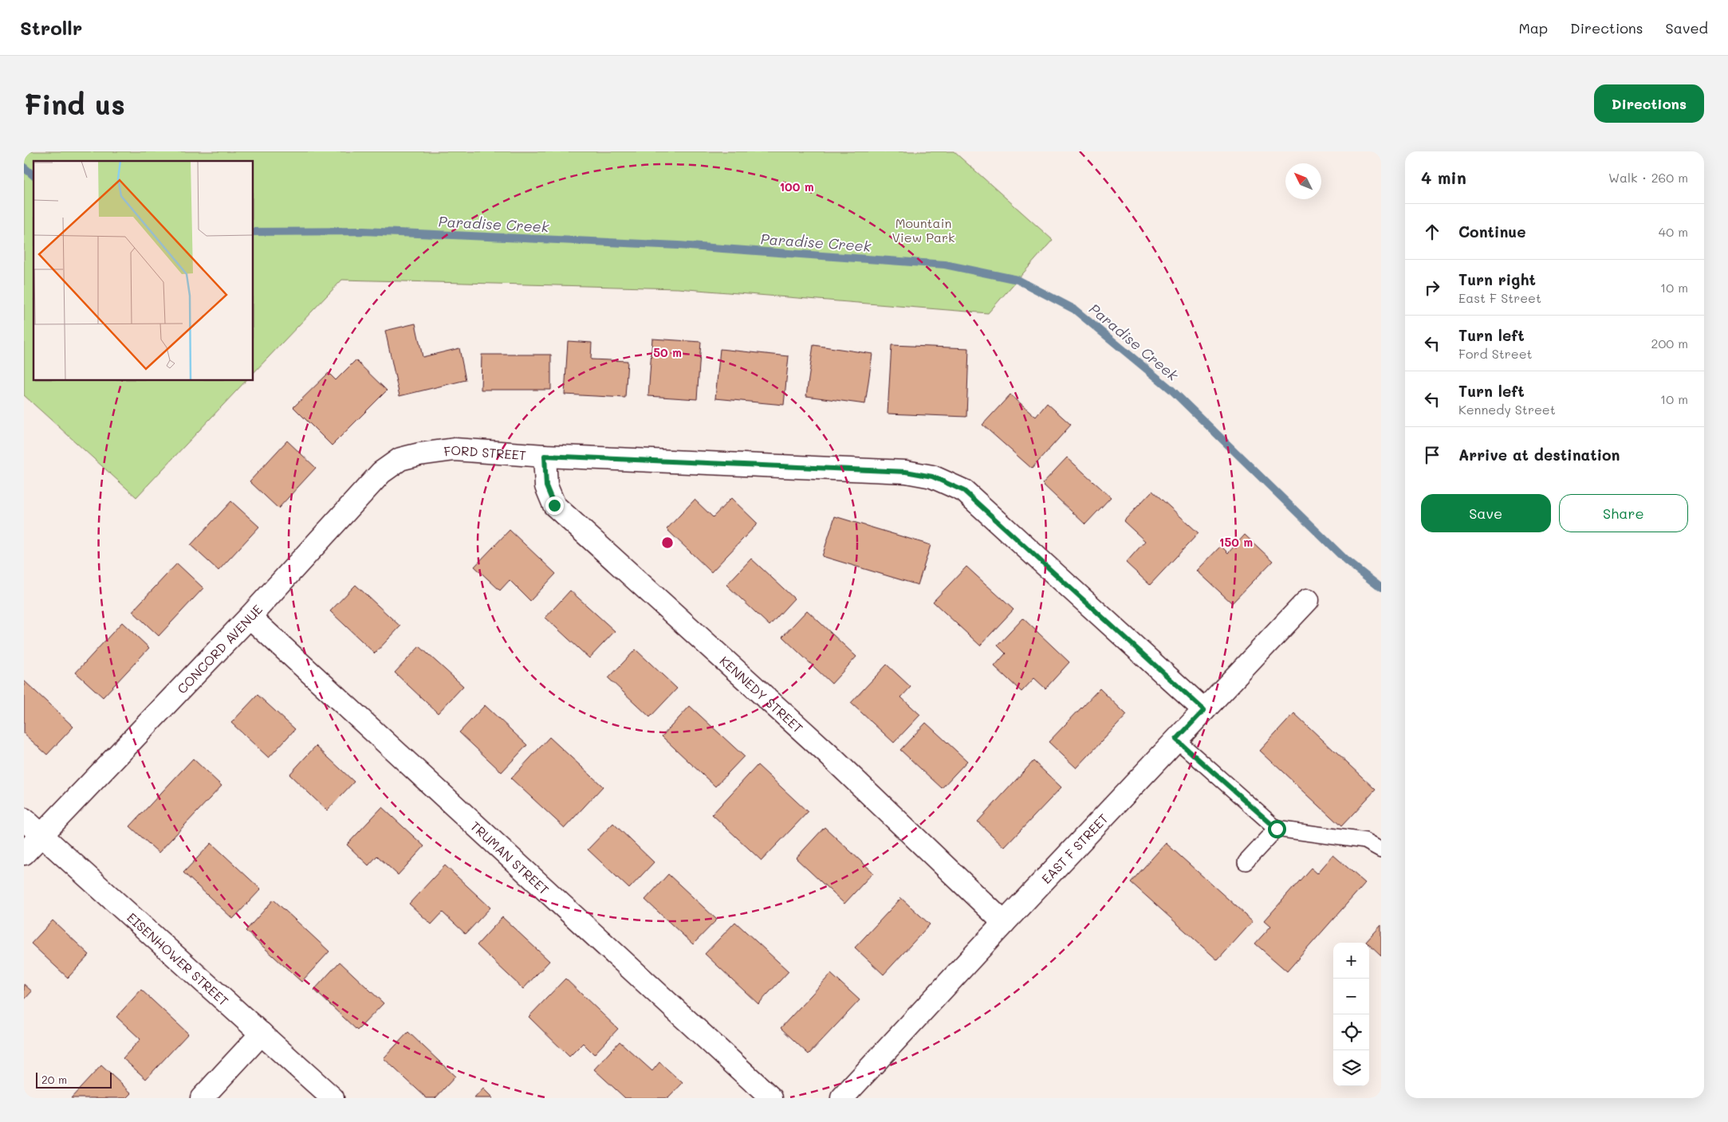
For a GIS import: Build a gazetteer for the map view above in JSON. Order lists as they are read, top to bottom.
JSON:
{
  "streets": {
    "street": [
      "FORD STREET",
      "CONCORD AVENUE",
      "KENNEDY STREET",
      "EAST F STREET",
      "TRUMAN STREET",
      "EISENHOWER STREET"
    ]
  },
  "crossings": [
    ["FORD STREET", "CONCORD AVENUE"],
    ["FORD STREET", "KENNEDY STREET"],
    ["FORD STREET", "EAST F STREET"],
    ["CONCORD AVENUE", "TRUMAN STREET"],
    ["CONCORD AVENUE", "EISENHOWER STREET"],
    ["KENNEDY STREET", "EAST F STREET"]
  ],
  "water": ["Paradise Creek"],
  "parks": ["Mountain View Park"],
  "scale_bar": "20 m",
  "north": "top left",
  "page": {
    "header": "Strollr",
    "nav": ["Map", "Directions", "Saved"],
    "buttons": [
      "Directions",
      ["Save", "Share"]
    ],
    "title": "Find us",
    "heading": ["4 min", "Walk · 260 m"],
    "list": [
      ["Continue", "40 m"],
      ["Turn right", "East F Street", "10 m"],
      ["Turn left", "Ford Street", "200 m"],
      ["Turn left", "Kennedy Street", "10 m"],
      "Arrive at destination"
    ],
    "map_buttons": ["+", "−"],
    "scale": "20 m"
  },
  "rings": ["100 m", "50 m", "150 m"]
}
